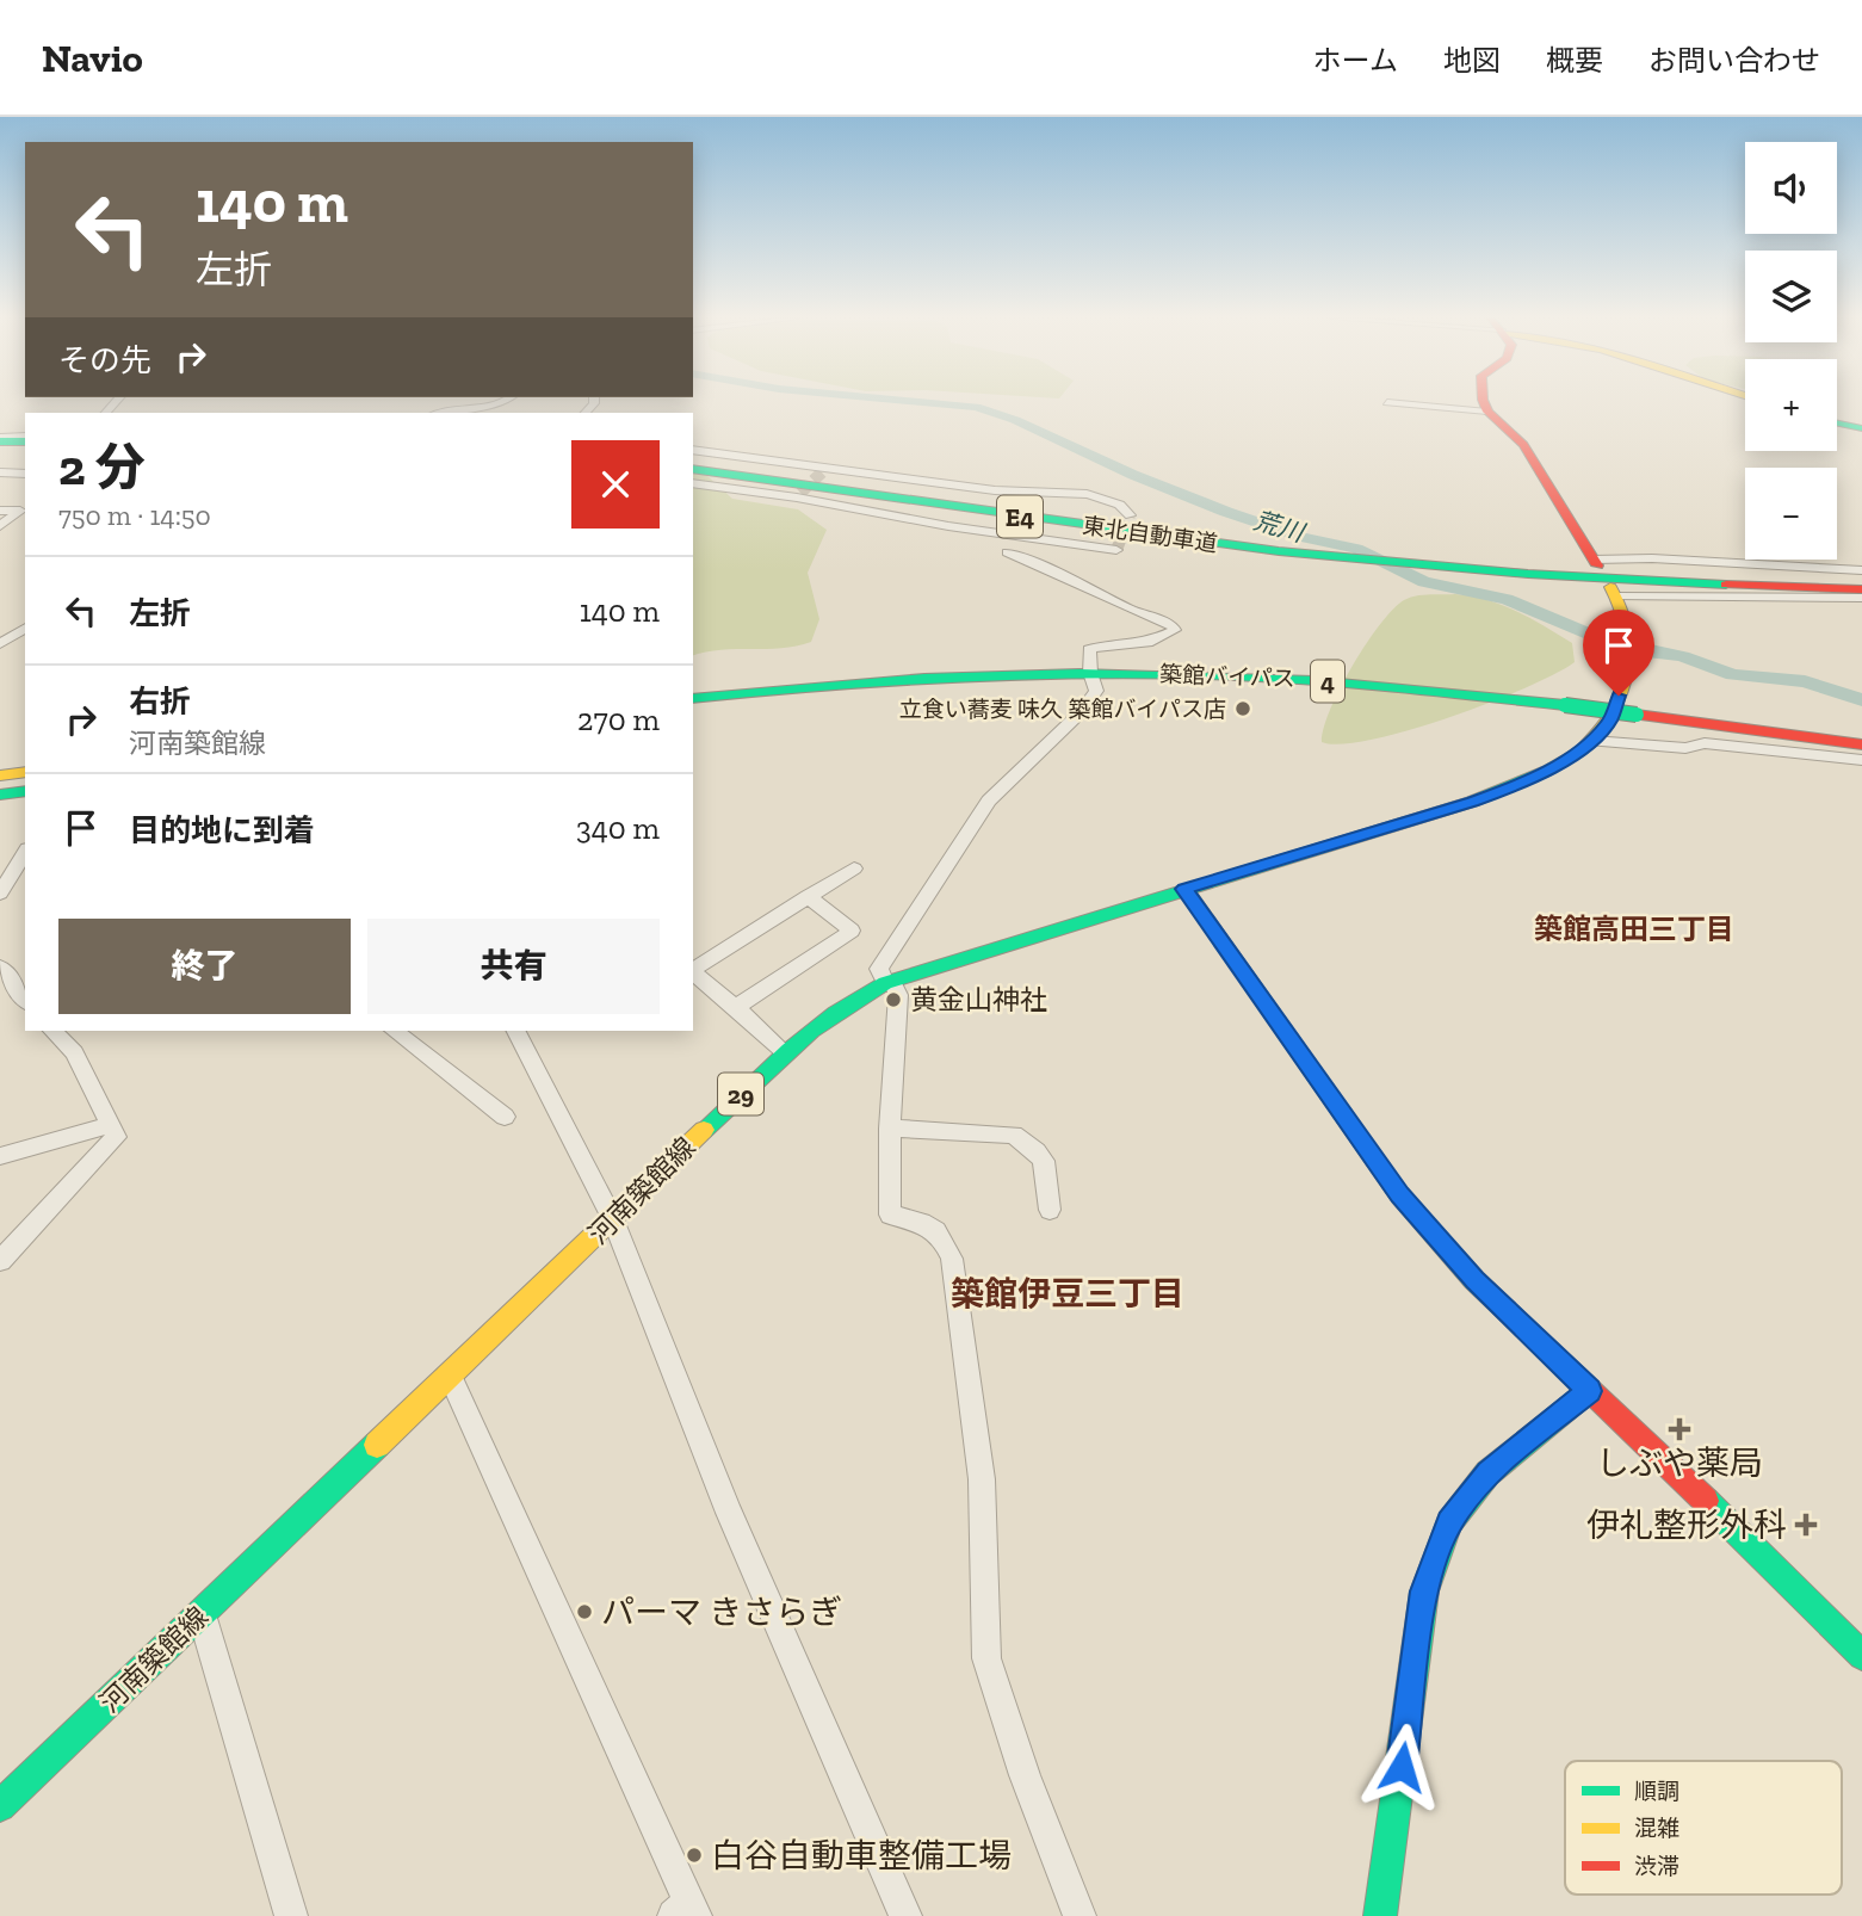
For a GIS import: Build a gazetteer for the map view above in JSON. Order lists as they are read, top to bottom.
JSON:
{
  "streets": {
    "main road": [
      "E4",
      "東北自動車道",
      "築館バイパス",
      "4",
      "29",
      "河南築館線"
    ]
  },
  "districts": ["築館高田三丁目", "築館伊豆三丁目"],
  "water": ["荒川"],
  "places": {
    "other": [
      "立食い蕎麦 味久 築館バイパス店",
      "黄金山神社",
      "パーマ きさらぎ",
      "白谷自動車整備工場"
    ],
    "health": ["しぶや薬局", "伊礼整形外科"]
  },
  "legend": ["順調", "混雑", "渋滞"],
  "page": {
    "header": "Navio",
    "nav": [
      "ホーム",
      "地図",
      "概要",
      "お問い合わせ"
    ],
    "map_buttons": ["+", "−"],
    "turn": ["140 m", "左折"],
    "then": "その先",
    "heading": ["2 分", "750 m · 14:50"],
    "list": [
      {
        "name": "左折",
        "value": "140 m"
      },
      {
        "name": "右折",
        "note": "河南築館線",
        "value": "270 m"
      },
      {
        "name": "目的地に到着",
        "value": "340 m"
      }
    ],
    "buttons": ["終了", "共有"]
  }
}
